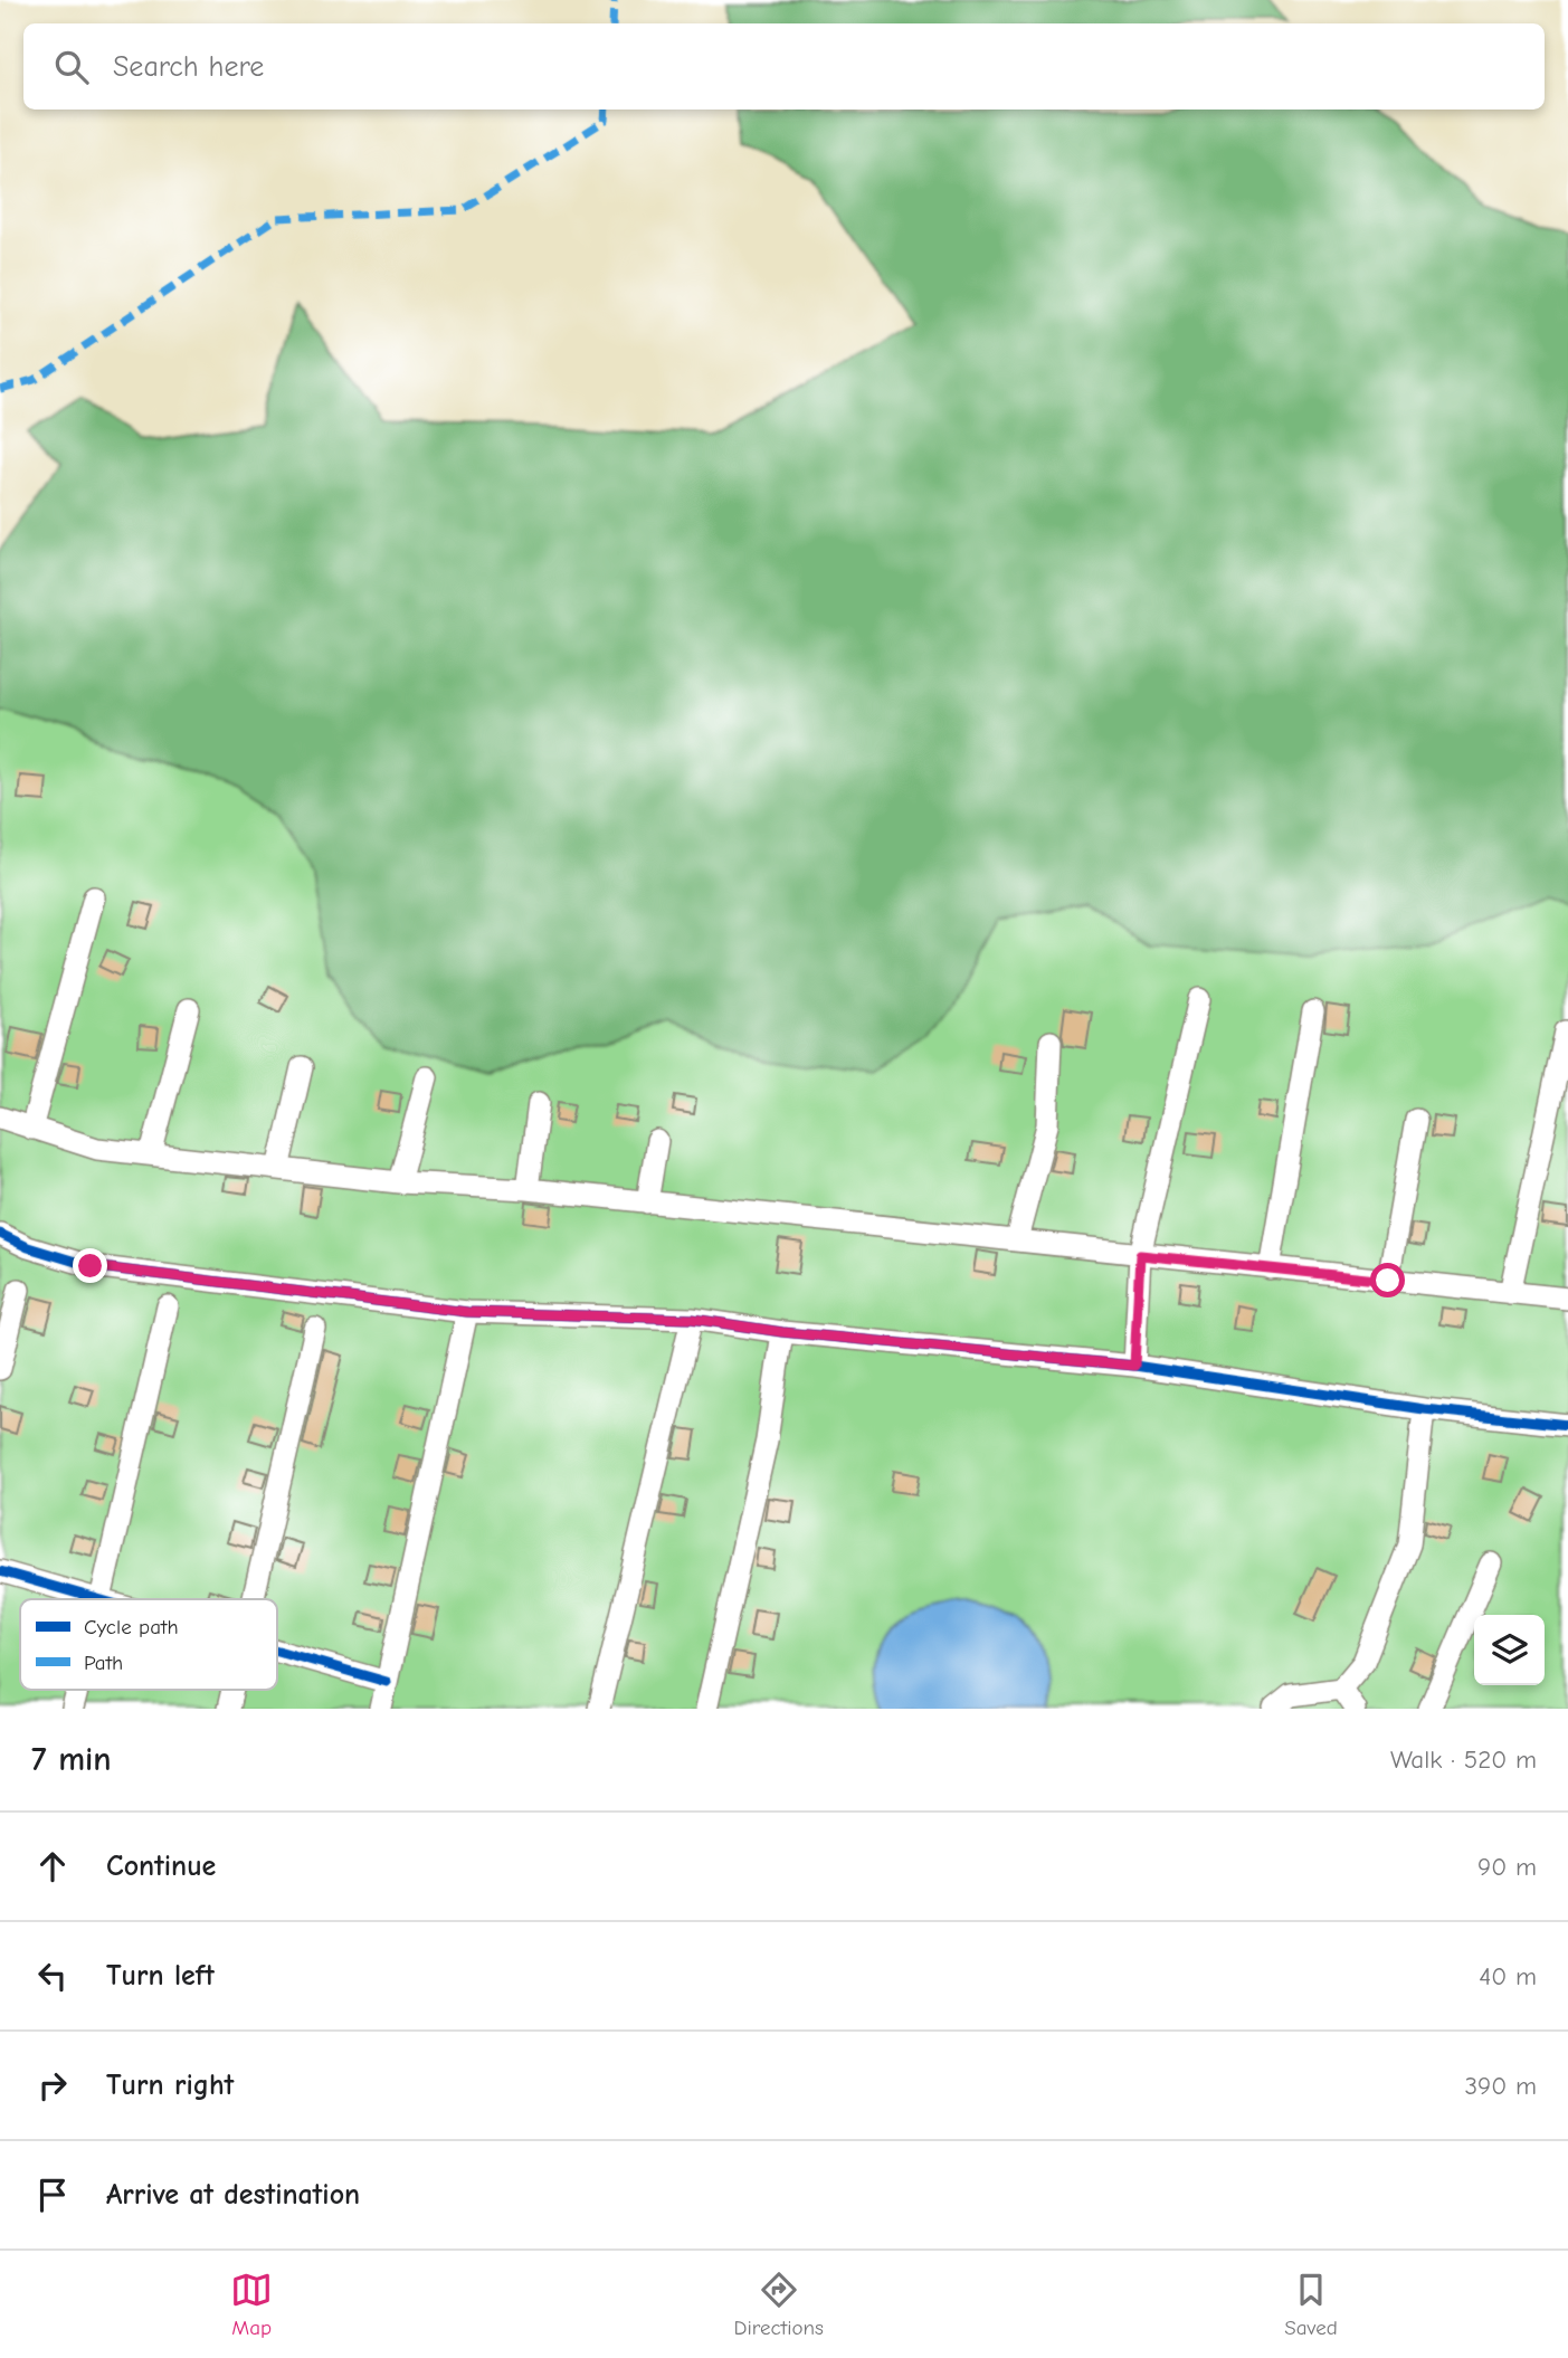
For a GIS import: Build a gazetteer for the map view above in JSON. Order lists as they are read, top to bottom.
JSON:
{
  "legend": ["Cycle path", "Path"],
  "page": {
    "search": "Search here",
    "heading": ["7 min", "Walk · 520 m"],
    "list": [
      ["Continue", "90 m"],
      ["Turn left", "40 m"],
      ["Turn right", "390 m"],
      "Arrive at destination"
    ],
    "nav": ["Map", "Directions", "Saved"]
  }
}
